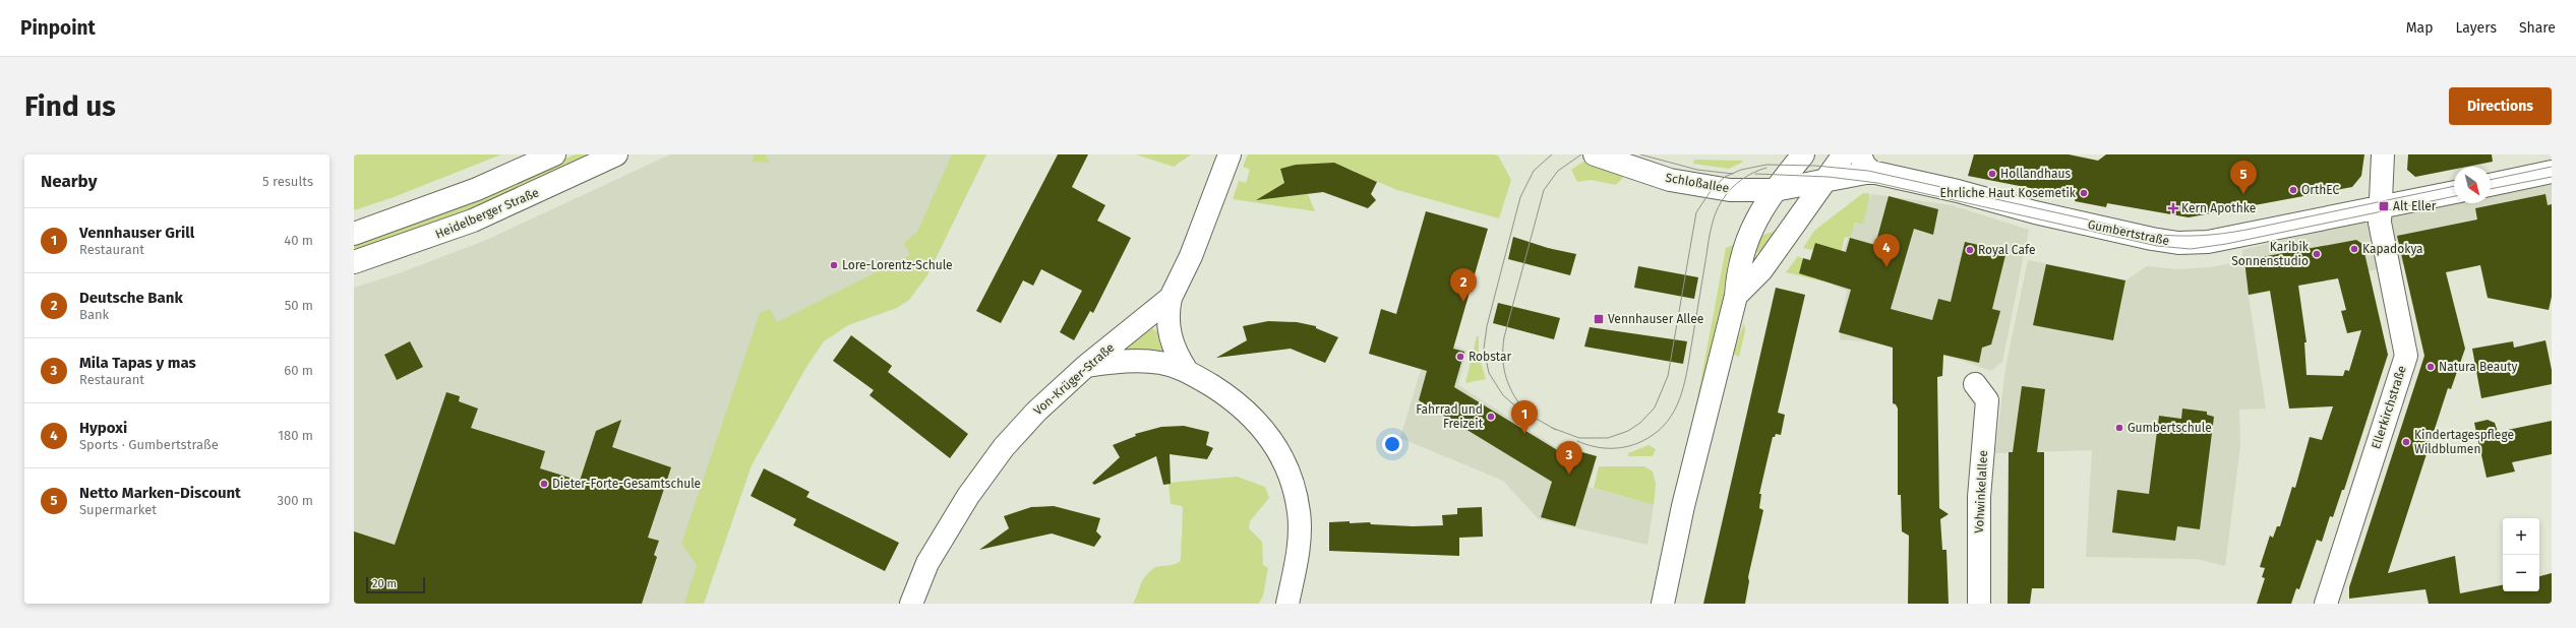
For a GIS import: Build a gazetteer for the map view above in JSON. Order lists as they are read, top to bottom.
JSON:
{
  "streets": {
    "street": [
      "Schloßallee",
      "Heidelberger Straße",
      "Gumbertstraße",
      "Von-Krüger-Straße",
      "Ellerkirchstraße",
      "Vohwinkelallee"
    ]
  },
  "crossings": [
    ["Gumbertstraße", "Ellerkirchstraße"]
  ],
  "places": {
    "other": [
      "Hollandhaus",
      "OrthEC",
      "Ehrliche Haut Kosemetik",
      "Kapadokya",
      "Royal Cafe",
      "Karibik Sonnenstudio",
      "Lore-Lorentz-Schule",
      "Robstar",
      "Natura Beauty",
      "Fahrrad und Freizeit",
      "Gumbertschule",
      "Kindertagespflege Wildblumen",
      "Dieter-Forte-Gesamtschule"
    ],
    "transit": ["Alt Eller", "Vennhauser Allee"],
    "health": ["Kern Apothke"]
  },
  "scale_bar": "20 m",
  "north": "bottom right",
  "page": {
    "header": "Pinpoint",
    "nav": ["Map", "Layers", "Share"],
    "buttons": "Directions",
    "title": "Find us",
    "heading": ["Nearby", "5 results"],
    "pins": [
      "5",
      "4",
      "2",
      "1",
      "3"
    ],
    "list": [
      {
        "mark": "1",
        "name": "Vennhauser Grill",
        "note": "Restaurant",
        "value": "40 m"
      },
      {
        "mark": "2",
        "name": "Deutsche Bank",
        "note": "Bank",
        "value": "50 m"
      },
      {
        "mark": "3",
        "name": "Mila Tapas y mas",
        "note": "Restaurant",
        "value": "60 m"
      },
      {
        "mark": "4",
        "name": "Hypoxi",
        "note": "Sports · Gumbertstraße",
        "value": "180 m"
      },
      {
        "mark": "5",
        "name": "Netto Marken-Discount",
        "note": "Supermarket",
        "value": "300 m"
      }
    ],
    "map_buttons": ["+", "−"],
    "scale": "20 m"
  }
}
